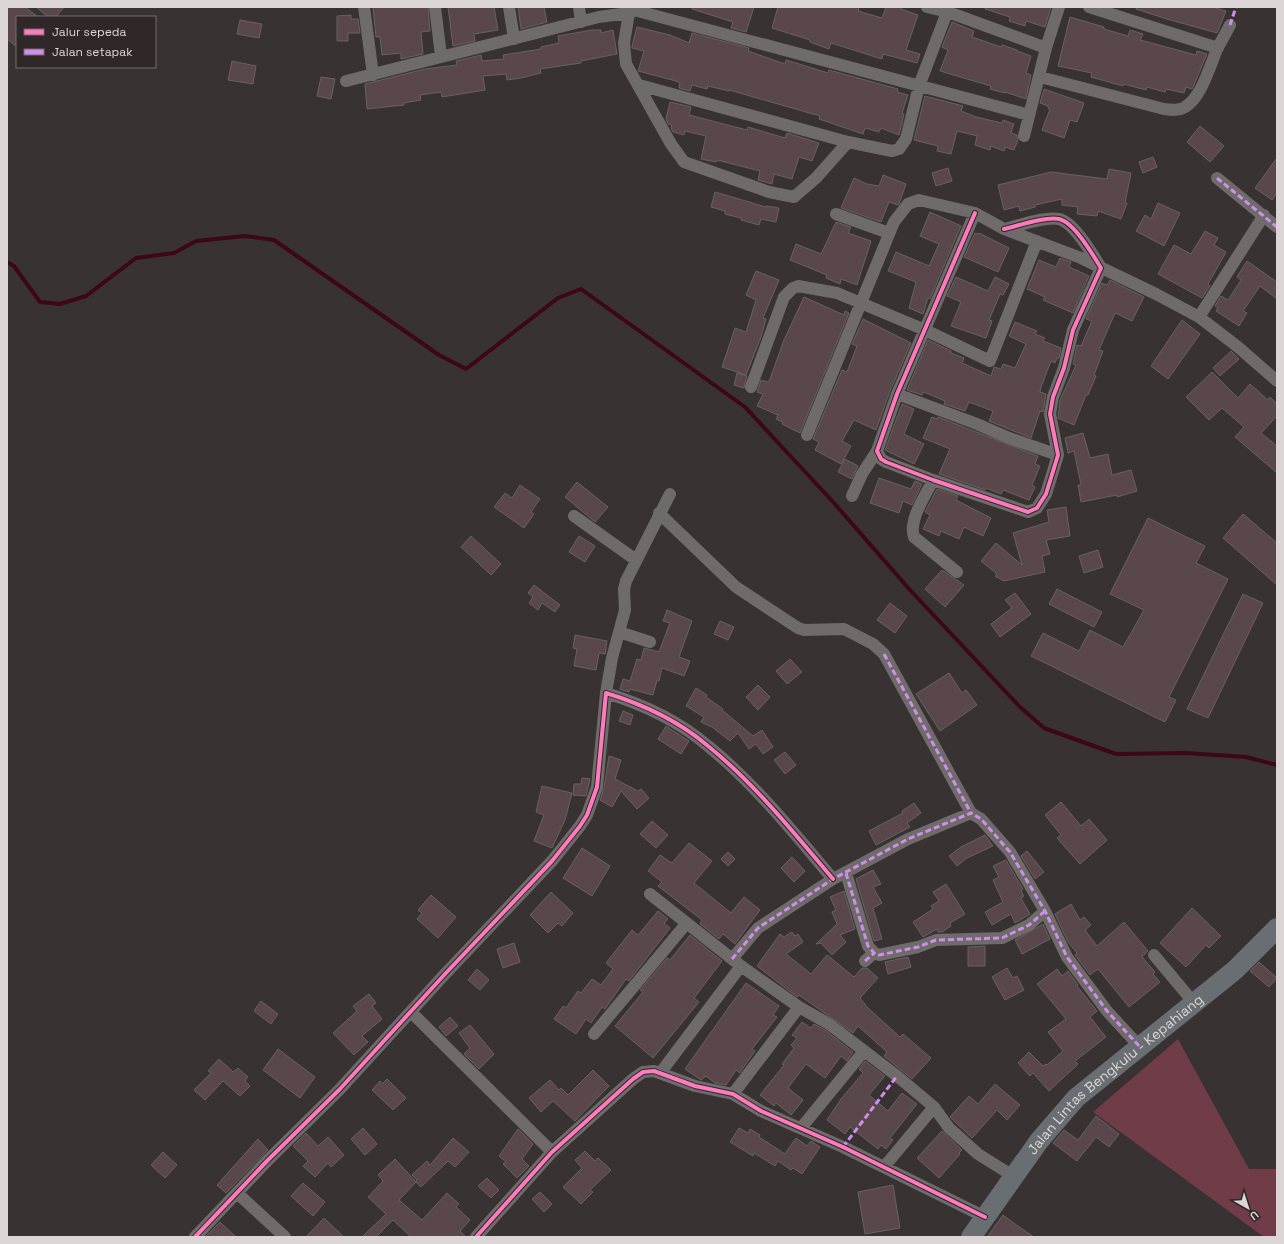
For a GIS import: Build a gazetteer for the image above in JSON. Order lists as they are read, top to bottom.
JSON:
{
  "streets": {
    "highway": ["Jalan Lintas Bengkulu - Kepahiang"]
  },
  "legend": ["Jalur sepeda", "Jalan setapak"],
  "north": "bottom right"
}
